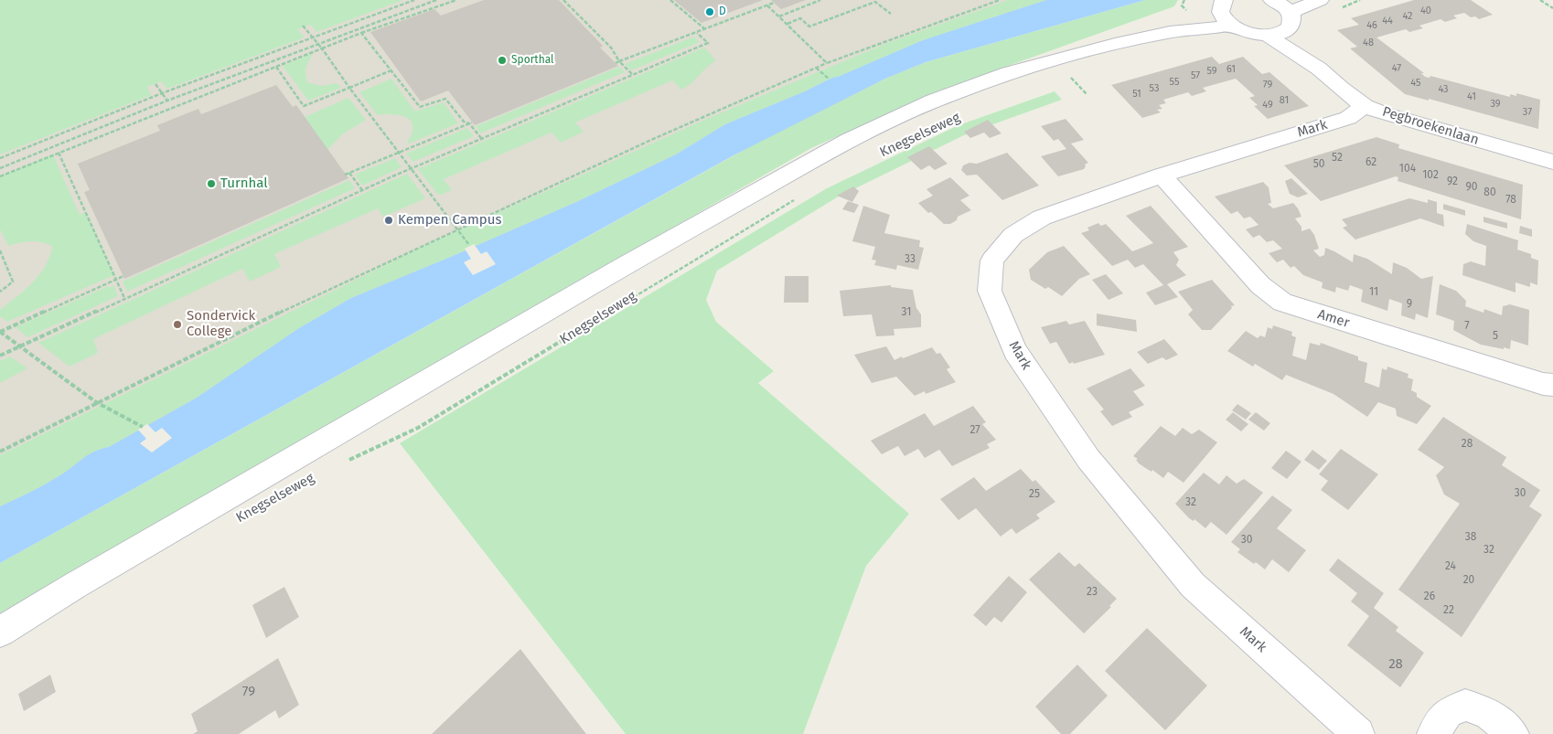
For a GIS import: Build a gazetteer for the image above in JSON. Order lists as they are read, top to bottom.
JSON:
{
  "streets": {
    "street": [
      "Pegbroekenlaan",
      "Mark",
      "Knegselseweg",
      "Amer"
    ]
  },
  "crossings": [
    ["Pegbroekenlaan", "Mark"],
    ["Mark", "Amer"]
  ],
  "places": [
    "D",
    "Sporthal",
    "Turnhal",
    "Kempen Campus",
    "Sondervick College"
  ],
  "house_numbers": [
    "40",
    "42",
    "44",
    "46",
    "48",
    "47",
    "61",
    "59",
    "57",
    "55",
    "45",
    "79",
    "53",
    "43",
    "51",
    "41",
    "81",
    "39",
    "49",
    "37",
    "52",
    "62",
    "50",
    "104",
    "102",
    "92",
    "90",
    "80",
    "78",
    "33",
    "11",
    "9",
    "31",
    "7",
    "5",
    "27",
    "28",
    "30",
    "25",
    "32",
    "38",
    "30",
    "32",
    "24",
    "20",
    "23",
    "26",
    "22",
    "28",
    "79"
  ]
}
